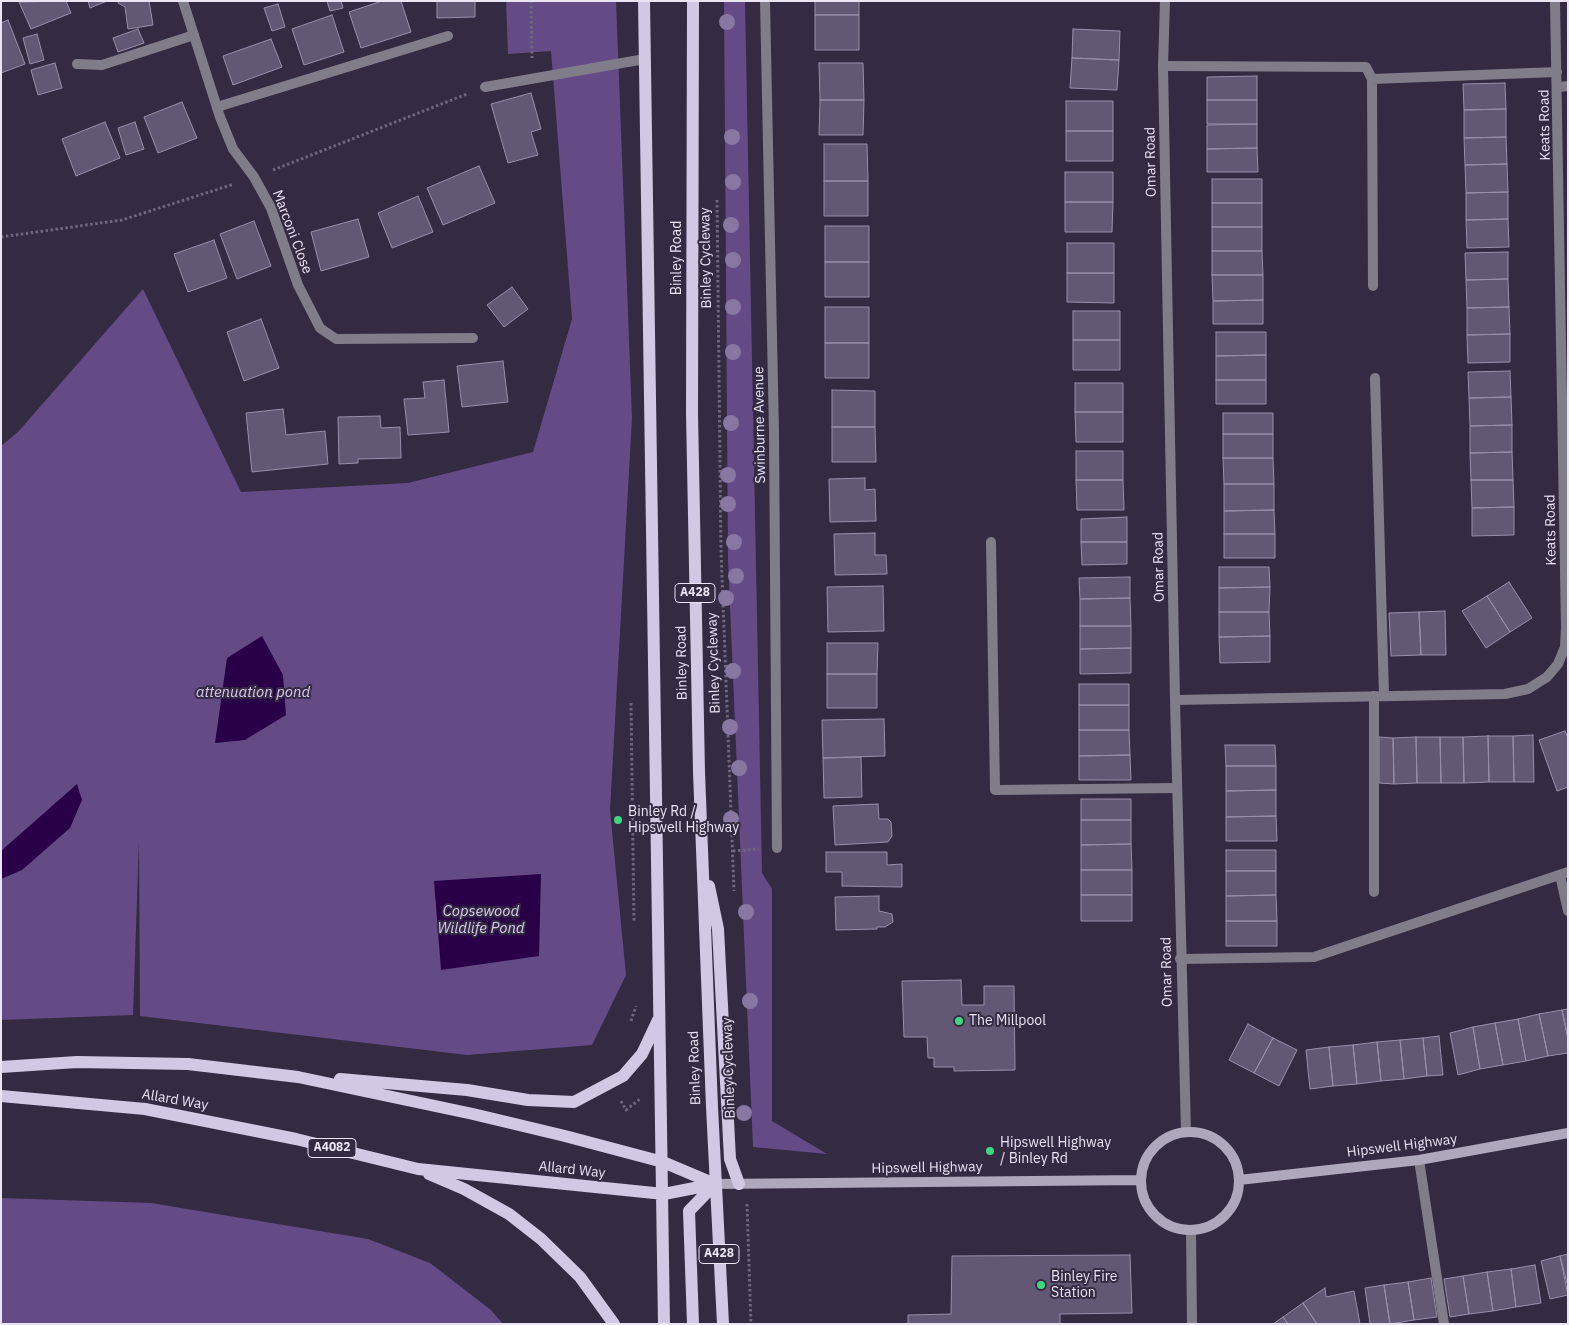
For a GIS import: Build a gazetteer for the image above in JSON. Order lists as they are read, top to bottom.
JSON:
{
  "streets": {
    "main road": [
      "Binley Road",
      "A428",
      "Allard Way",
      "A4082"
    ],
    "street": [
      "Keats Road",
      "Omar Road",
      "Marconi Close",
      "Swinburne Avenue",
      "Hipswell Highway"
    ],
    "path": ["Binley Cycleway"]
  },
  "crossings": [
    ["Keats Road", "Omar Road"],
    ["Omar Road", "Hipswell Highway"],
    ["Binley Road", "Allard Way"],
    ["Binley Road", "Hipswell Highway"],
    ["Allard Way", "Hipswell Highway"]
  ],
  "water": ["attenuation pond", "Copsewood Wildlife Pond"],
  "places": [
    "Binley Rd / Hipswell Highway",
    "The Millpool",
    "Hipswell Highway / Binley Rd",
    "Binley Fire Station"
  ]
}
